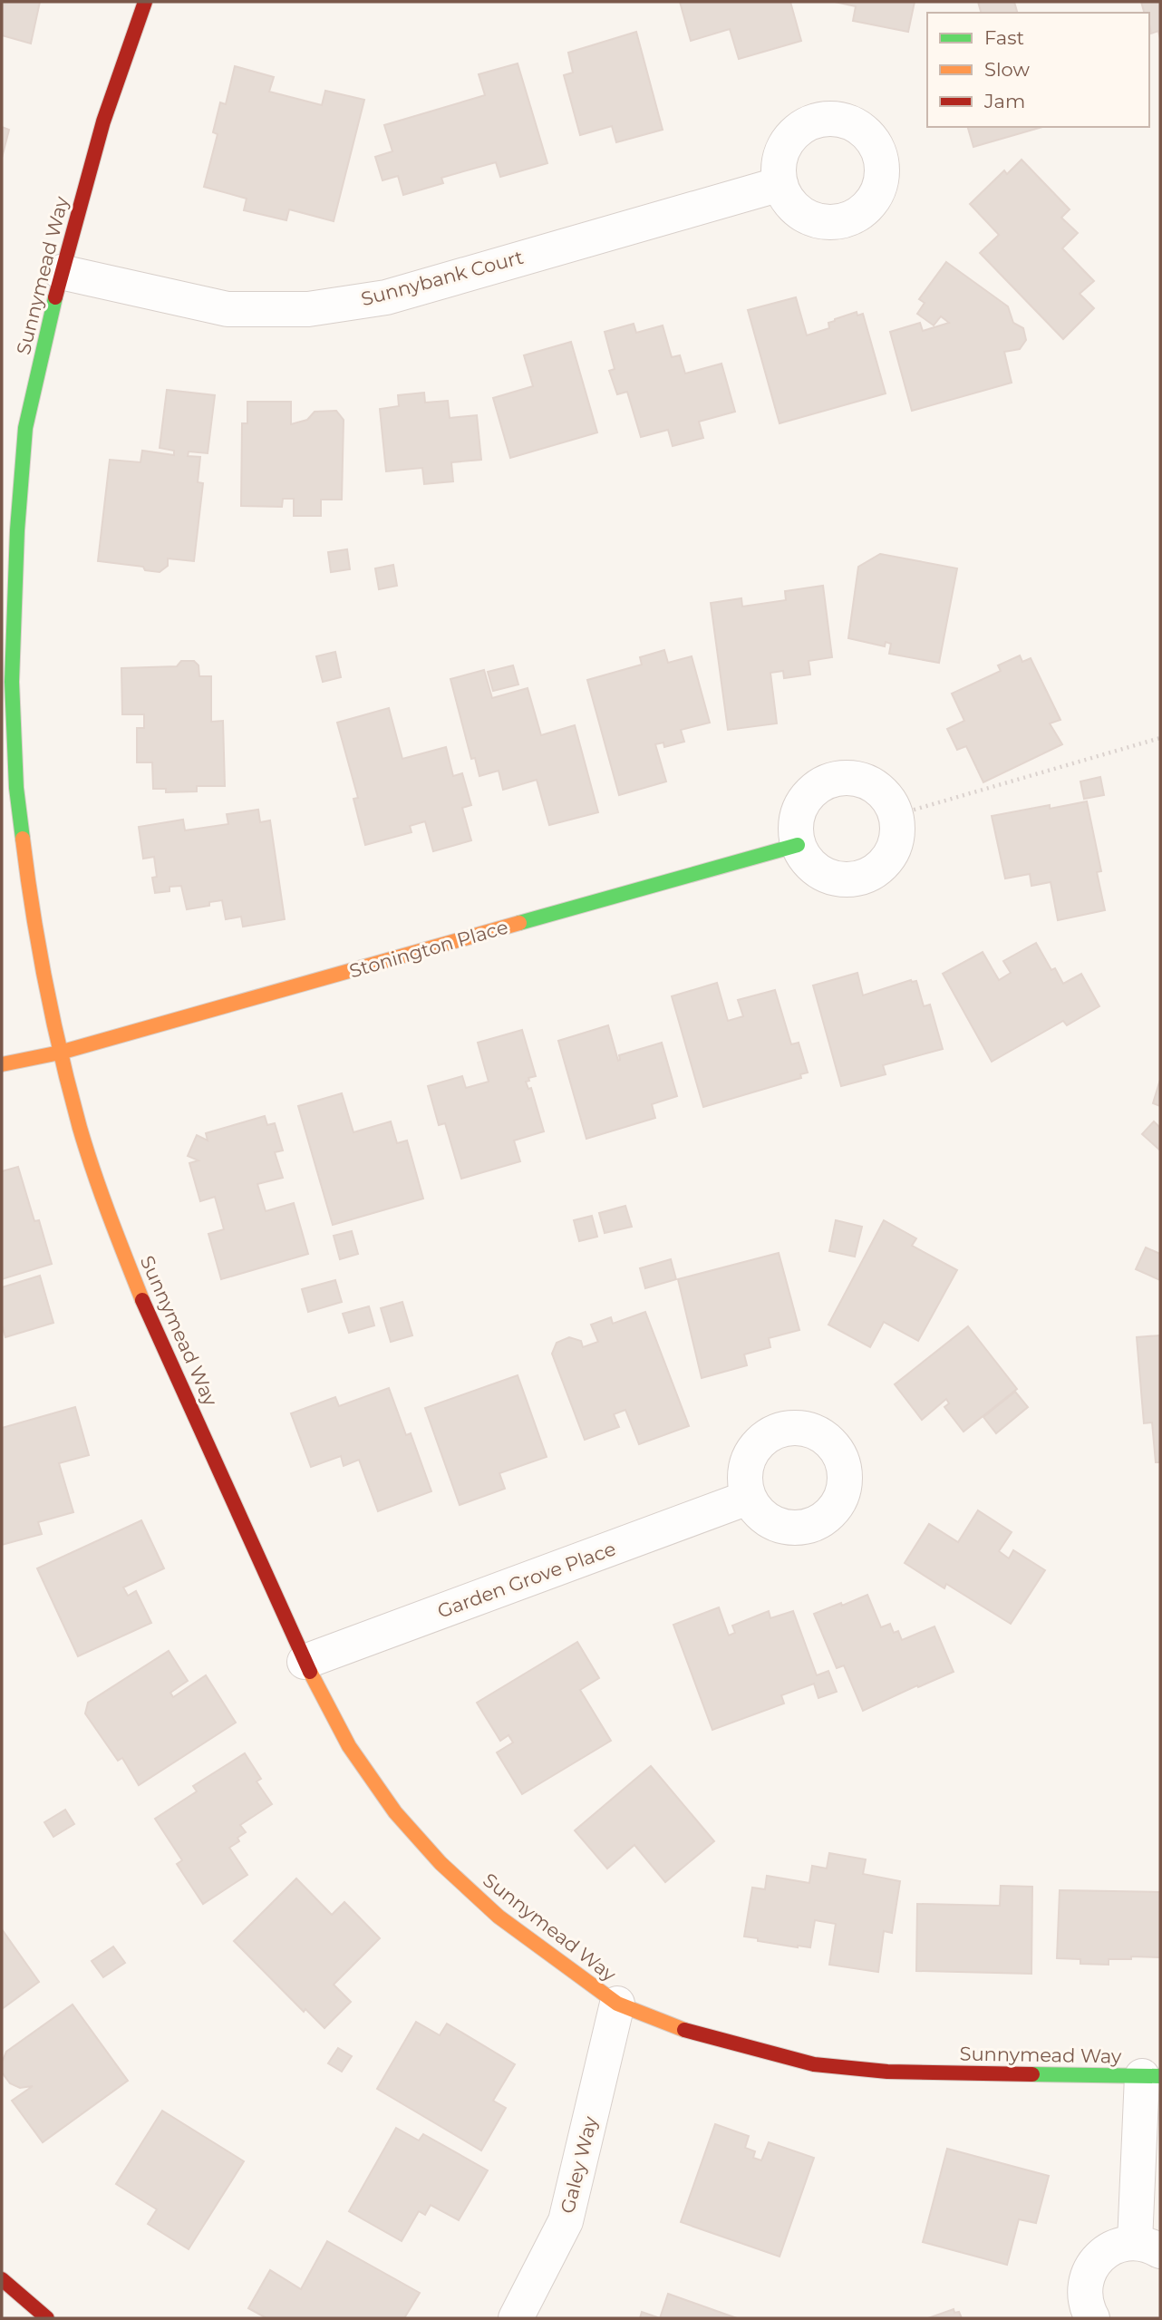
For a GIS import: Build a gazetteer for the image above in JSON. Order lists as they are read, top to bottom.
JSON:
{
  "streets": {
    "street": [
      "Sunnymead Way",
      "Sunnybank Court",
      "Stonington Place",
      "Garden Grove Place",
      "Galey Way"
    ]
  },
  "crossings": [
    ["Sunnymead Way", "Sunnybank Court"],
    ["Sunnymead Way", "Stonington Place"],
    ["Sunnymead Way", "Garden Grove Place"],
    ["Sunnymead Way", "Galey Way"]
  ],
  "legend": ["Fast", "Slow", "Jam"]
}
